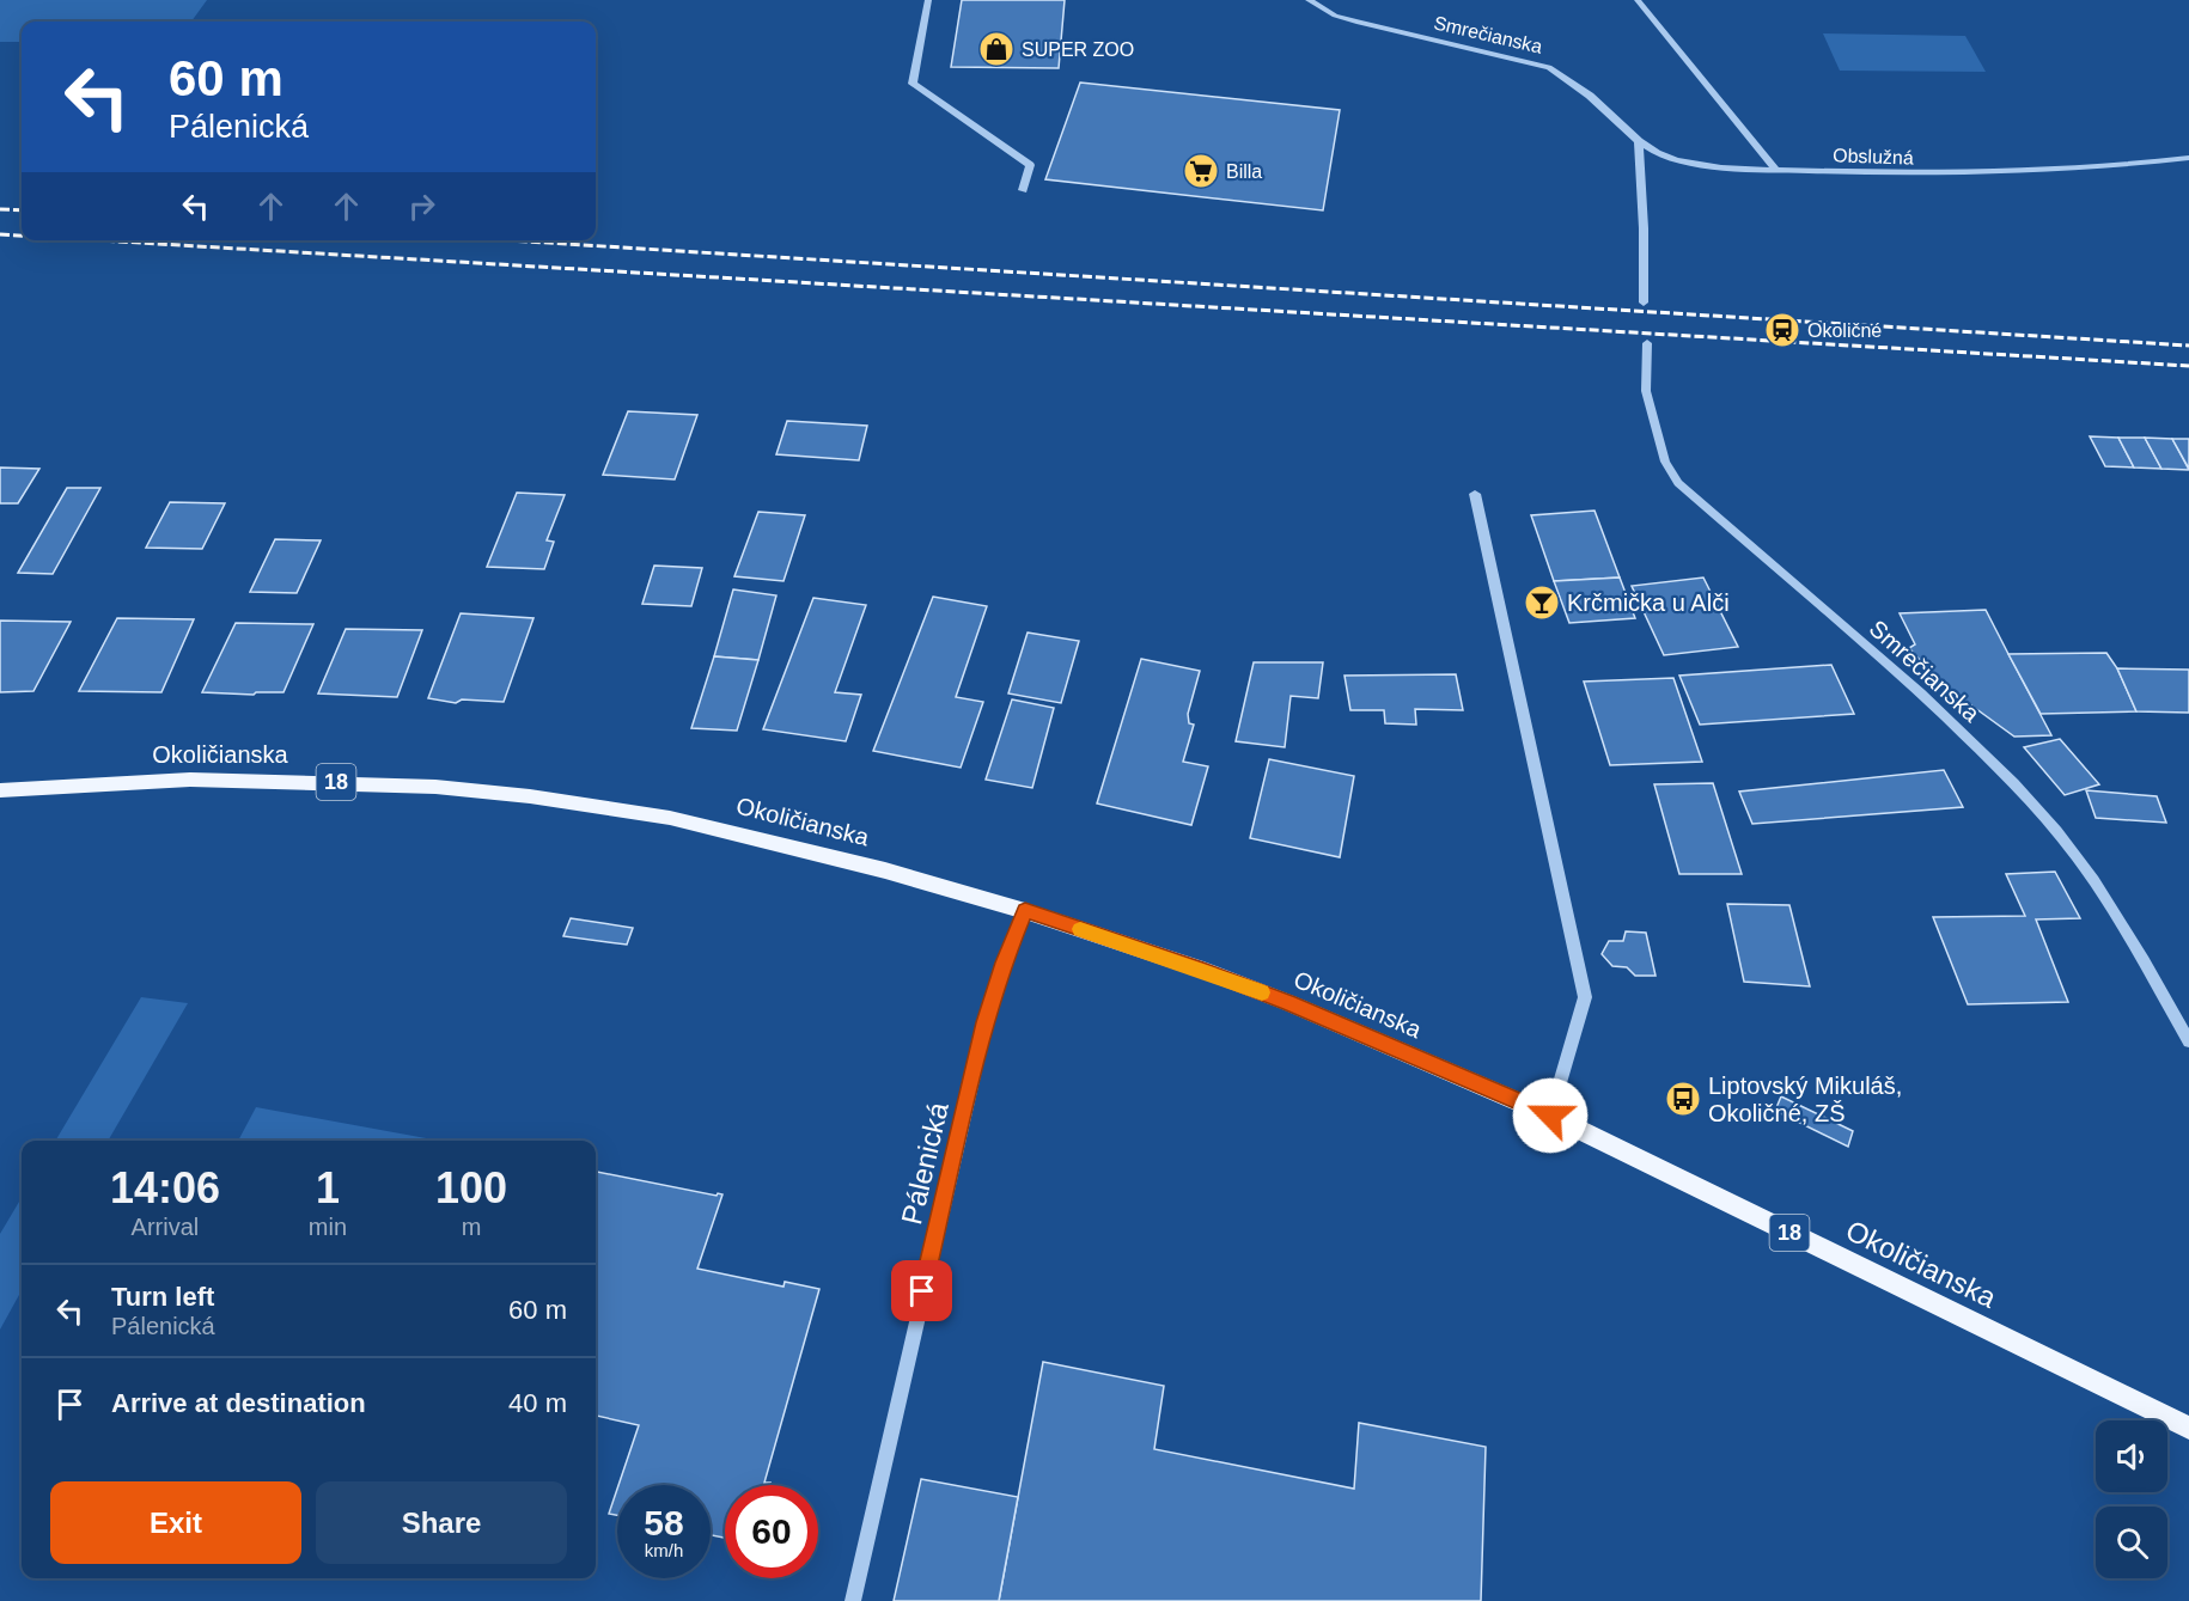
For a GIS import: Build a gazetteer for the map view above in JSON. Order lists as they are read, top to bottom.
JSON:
{
  "streets": {
    "main road": ["Okoličianska", "18"],
    "street": ["Smrečianska", "Obslužná", "Pálenická"]
  },
  "crossings": [
    ["Smrečianska", "Obslužná"],
    ["Okoličianska", "Pálenická"]
  ],
  "places": {
    "shop": ["SUPER ZOO"],
    "supermarket": ["Billa"],
    "station": ["Okoličné"],
    "bar": ["Krčmička u Alči"],
    "bus stop": ["Liptovský Mikuláš, Okoličné, ZŠ"]
  },
  "page": {
    "turn": ["60 m", "Pálenická"],
    "eta": [
      "14:06",
      "Arrival",
      "1",
      "min",
      "100",
      "m"
    ],
    "list": [
      {
        "name": "Turn left",
        "note": "Pálenická",
        "value": "60 m"
      },
      {
        "name": "Arrive at destination",
        "value": "40 m"
      }
    ],
    "buttons": ["Exit", "Share"],
    "speed": "58 km/h",
    "limit": "60"
  }
}
